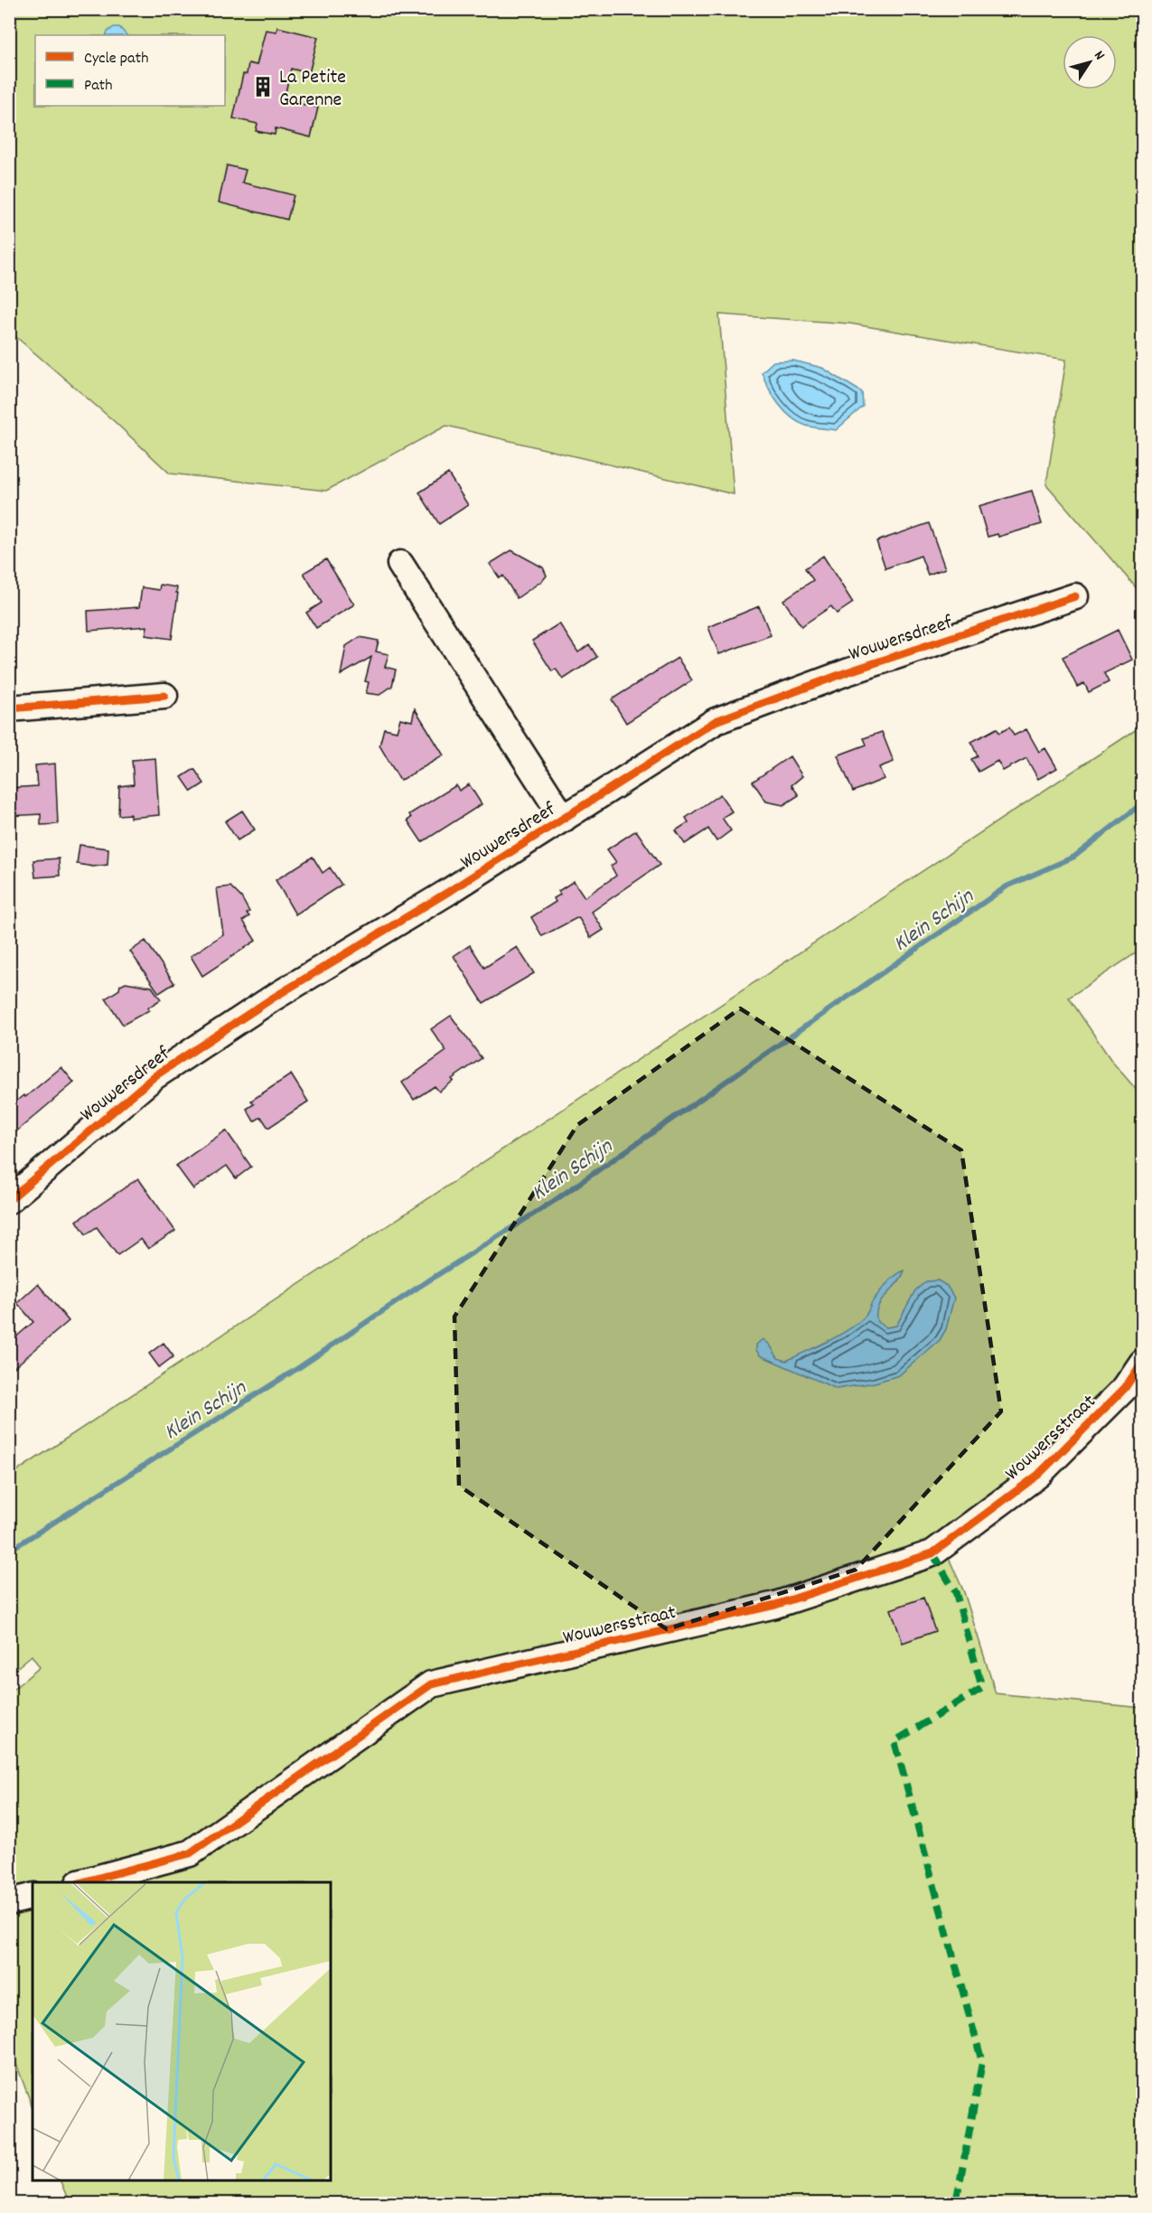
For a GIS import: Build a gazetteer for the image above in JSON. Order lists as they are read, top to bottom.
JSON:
{
  "streets": {
    "street": ["Wouwersdreef", "Wouwersstraat"]
  },
  "water": ["Klein Schijn"],
  "places": {
    "building": ["La Petite Garenne"]
  },
  "legend": ["Cycle path", "Path"],
  "north": "top right"
}
